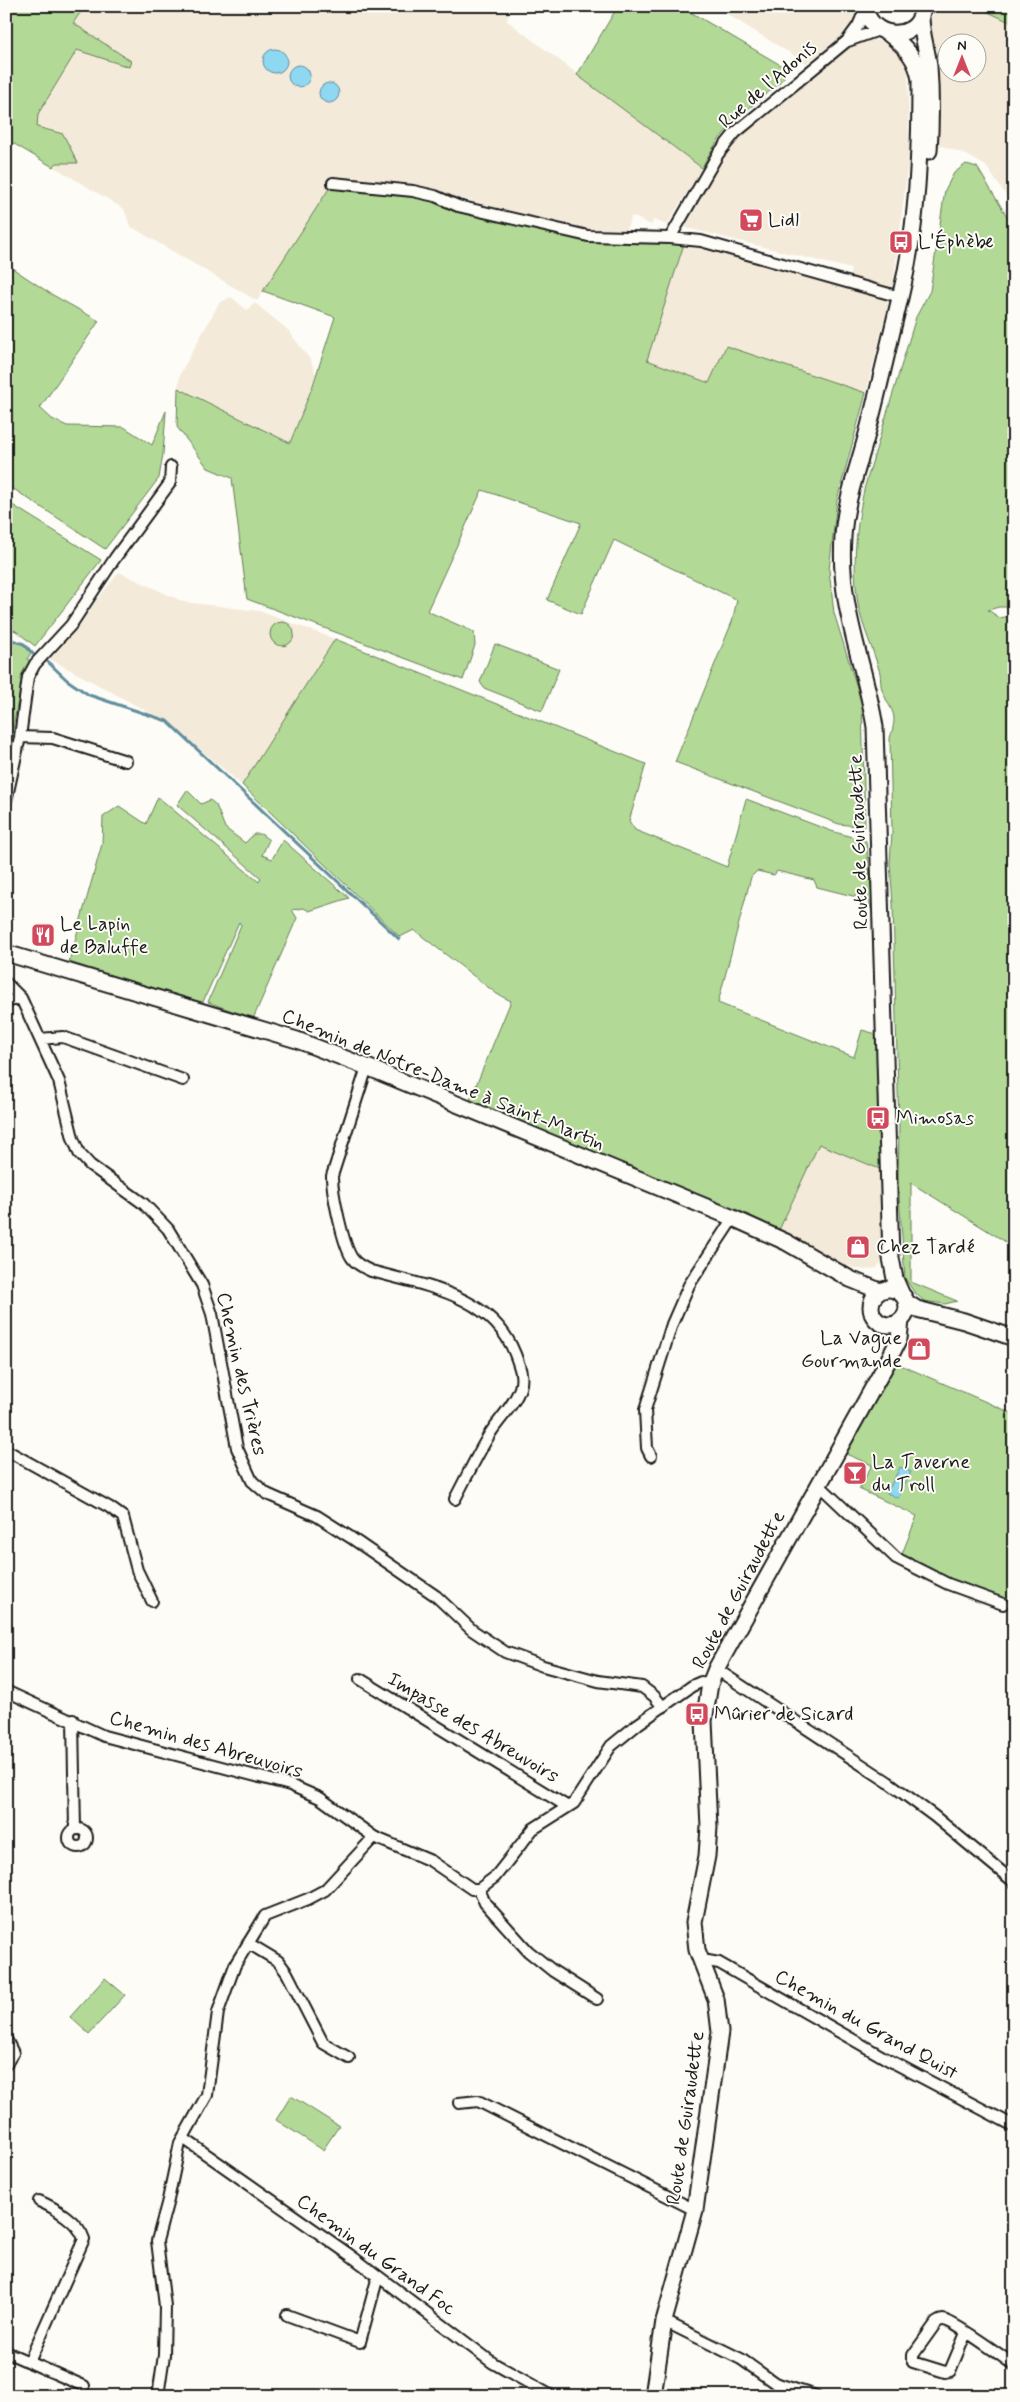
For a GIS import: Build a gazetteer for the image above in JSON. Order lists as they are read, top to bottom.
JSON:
{
  "streets": {
    "street": [
      "Rue de l'Adonis",
      "Route de Guiraudette",
      "Chemin de Notre-Dame à Saint-Martin",
      "Chemin des Trières",
      "Impasse des Abreuvoirs",
      "Chemin des Abreuvoirs",
      "Chemin du Grand Quist",
      "Chemin du Grand Foc"
    ]
  },
  "crossings": [
    ["Rue de l'Adonis", "Route de Guiraudette"],
    ["Route de Guiraudette", "Chemin de Notre-Dame à Saint-Martin"],
    ["Route de Guiraudette", "Chemin du Grand Quist"]
  ],
  "places": {
    "supermarket": ["Lidl"],
    "bus stop": ["L'Éphèbe", "Mimosas", "Mûrier de Sicard"],
    "restaurant": ["Le Lapin de Baluffe"],
    "shop": ["Chez Tardé", "La Vague Gourmande"],
    "bar": ["La Taverne du Troll"]
  },
  "north": "top"
}
